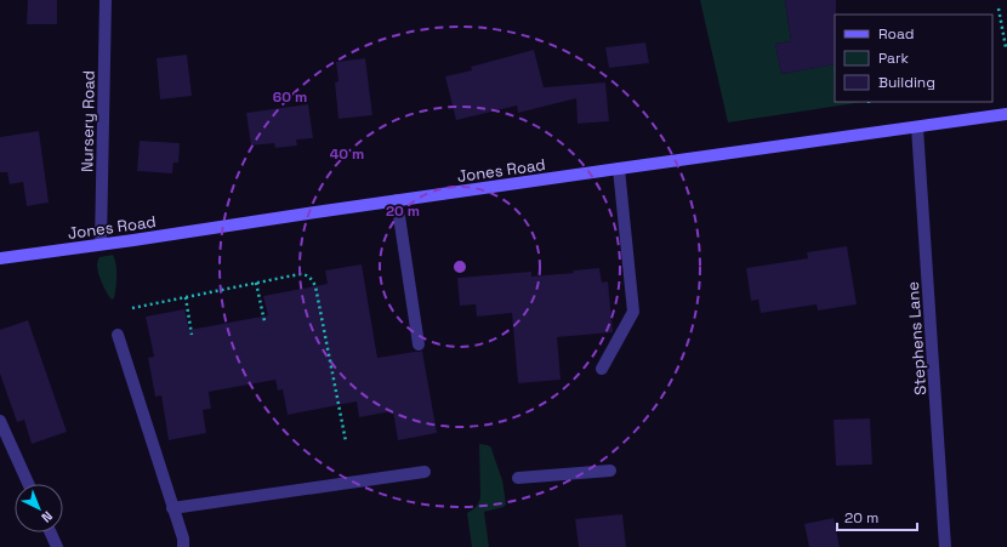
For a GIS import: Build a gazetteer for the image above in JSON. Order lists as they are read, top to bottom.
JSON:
{
  "streets": {
    "main road": ["Jones Road"],
    "street": ["Nursery Road", "Stephens Lane"]
  },
  "crossings": [
    ["Nursery Road", "Jones Road"],
    ["Jones Road", "Stephens Lane"]
  ],
  "legend": ["Road", "Park", "Building"],
  "scale_bar": "20 m",
  "north": "bottom right",
  "rings": ["60 m", "40 m", "20 m"]
}
